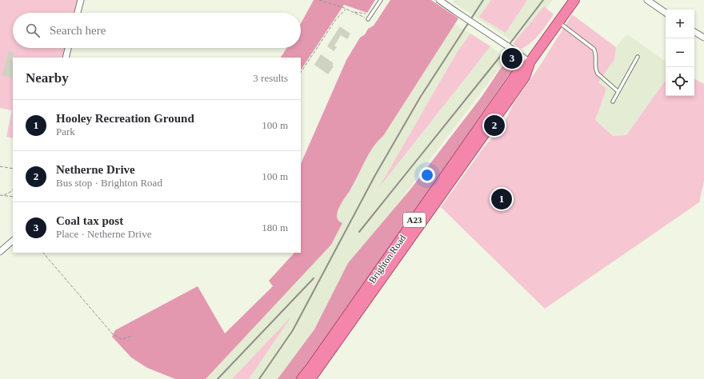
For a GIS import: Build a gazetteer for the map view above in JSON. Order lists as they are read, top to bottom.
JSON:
{
  "streets": {
    "highway": ["A23", "Brighton Road"]
  },
  "page": {
    "map_buttons": ["+", "−"],
    "search": "Search here",
    "pins": ["3", "2", "1"],
    "heading": ["Nearby", "3 results"],
    "list": [
      {
        "mark": "1",
        "name": "Hooley Recreation Ground",
        "note": "Park",
        "value": "100 m"
      },
      {
        "mark": "2",
        "name": "Netherne Drive",
        "note": "Bus stop · Brighton Road",
        "value": "100 m"
      },
      {
        "mark": "3",
        "name": "Coal tax post",
        "note": "Place · Netherne Drive",
        "value": "180 m"
      }
    ]
  }
}
